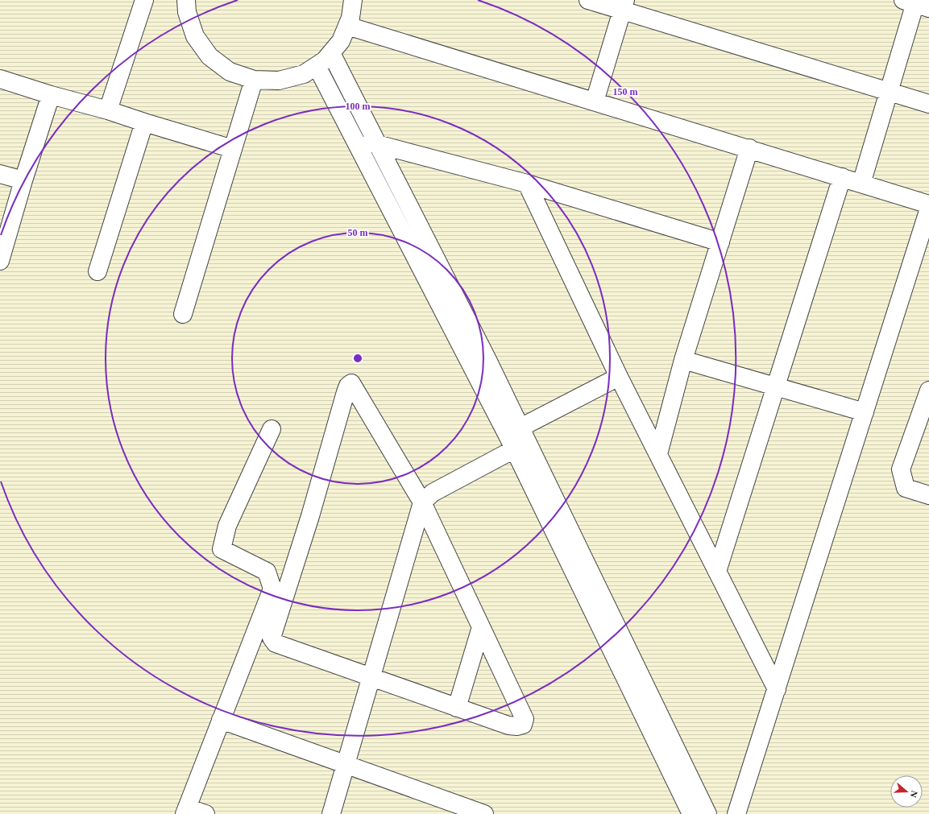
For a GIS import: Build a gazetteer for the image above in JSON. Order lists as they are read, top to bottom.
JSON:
{
  "north": "right",
  "rings": ["150 m", "100 m", "50 m"]
}
